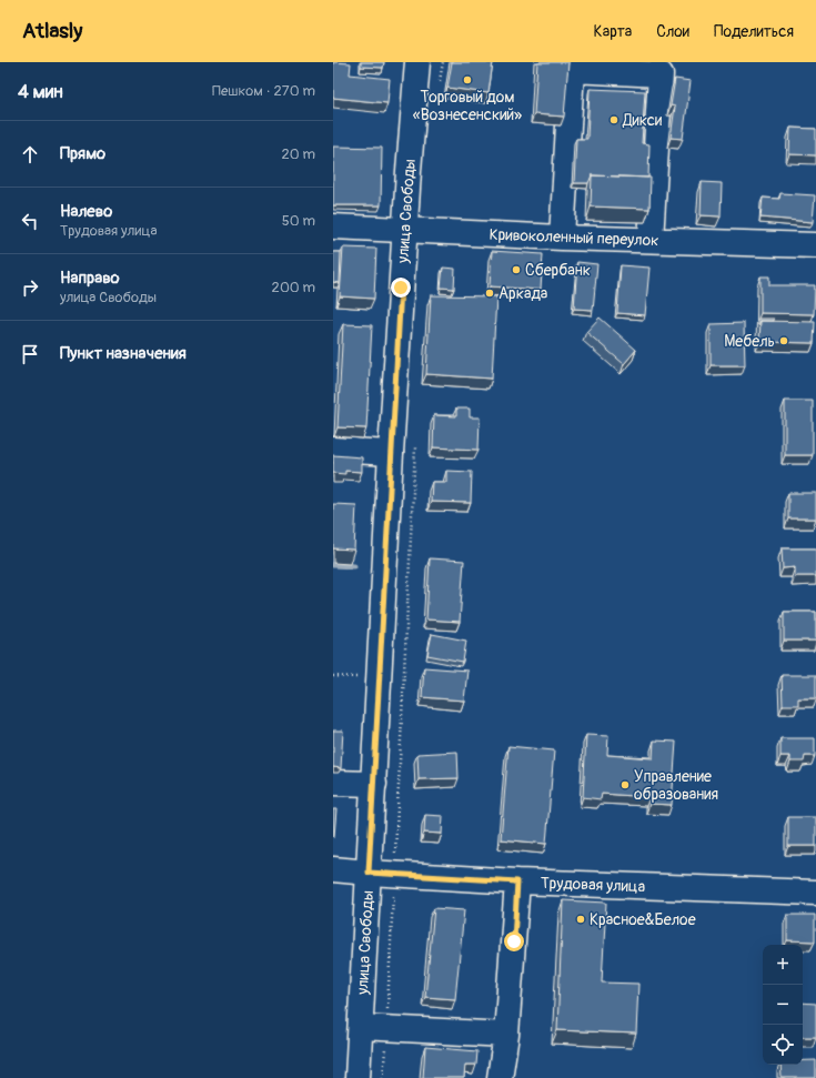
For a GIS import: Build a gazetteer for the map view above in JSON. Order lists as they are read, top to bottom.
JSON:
{
  "streets": {
    "main road": ["улица Свободы", "Кривоколенный переулок", "Трудовая улица"]
  },
  "crossings": [
    ["улица Свободы", "Кривоколенный переулок"],
    ["улица Свободы", "Трудовая улица"]
  ],
  "places": [
    "Торговый дом «Вознесенский»",
    "Дикси",
    "Сбербанк",
    "Аркада",
    "Мебель",
    "Управление образования",
    "Красное&Белое"
  ],
  "page": {
    "header": "Atlasly",
    "nav": ["Карта", "Слои", "Поделиться"],
    "heading": ["4 мин", "Пешком · 270 m"],
    "list": [
      ["Прямо", "20 m"],
      ["Налево", "Трудовая улица", "50 m"],
      ["Направо", "улица Свободы", "200 m"],
      "Пункт назначения"
    ],
    "map_buttons": ["+", "−"]
  }
}
